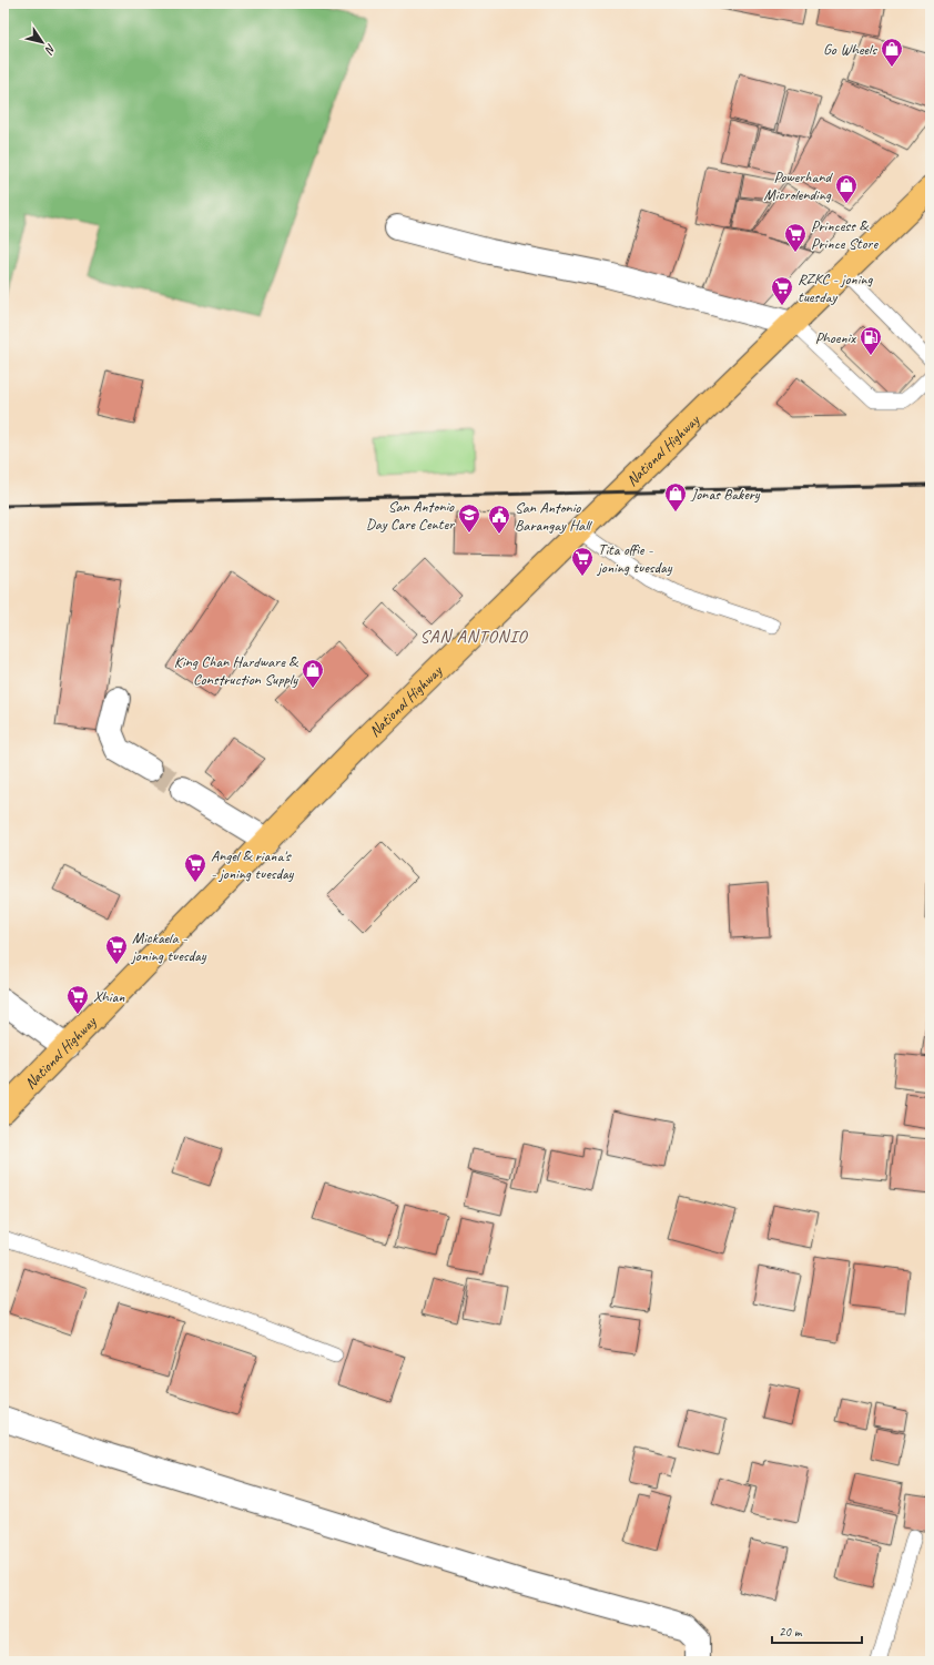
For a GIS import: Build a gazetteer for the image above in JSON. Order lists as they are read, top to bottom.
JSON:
{
  "streets": {
    "main road": ["National Highway"]
  },
  "districts": ["SAN ANTONIO"],
  "places": {
    "shop": [
      "Go Wheels",
      "Powerhand Microlending",
      "Jonas Bakery",
      "King Chan Hardware & Construction Supply"
    ],
    "supermarket": [
      "Princess & Prince Store",
      "RZKC - joning tuesday",
      "Tita offie - joning tuesday",
      "Angel & riana's - joning tuesday",
      "Mickaela - joning tuesday",
      "Xhian"
    ],
    "fuel station": ["Phoenix"],
    "school or university": ["San Antonio Day Care Center"],
    "public building": ["San Antonio Barangay Hall"]
  },
  "scale_bar": "20 m",
  "north": "bottom right"
}
